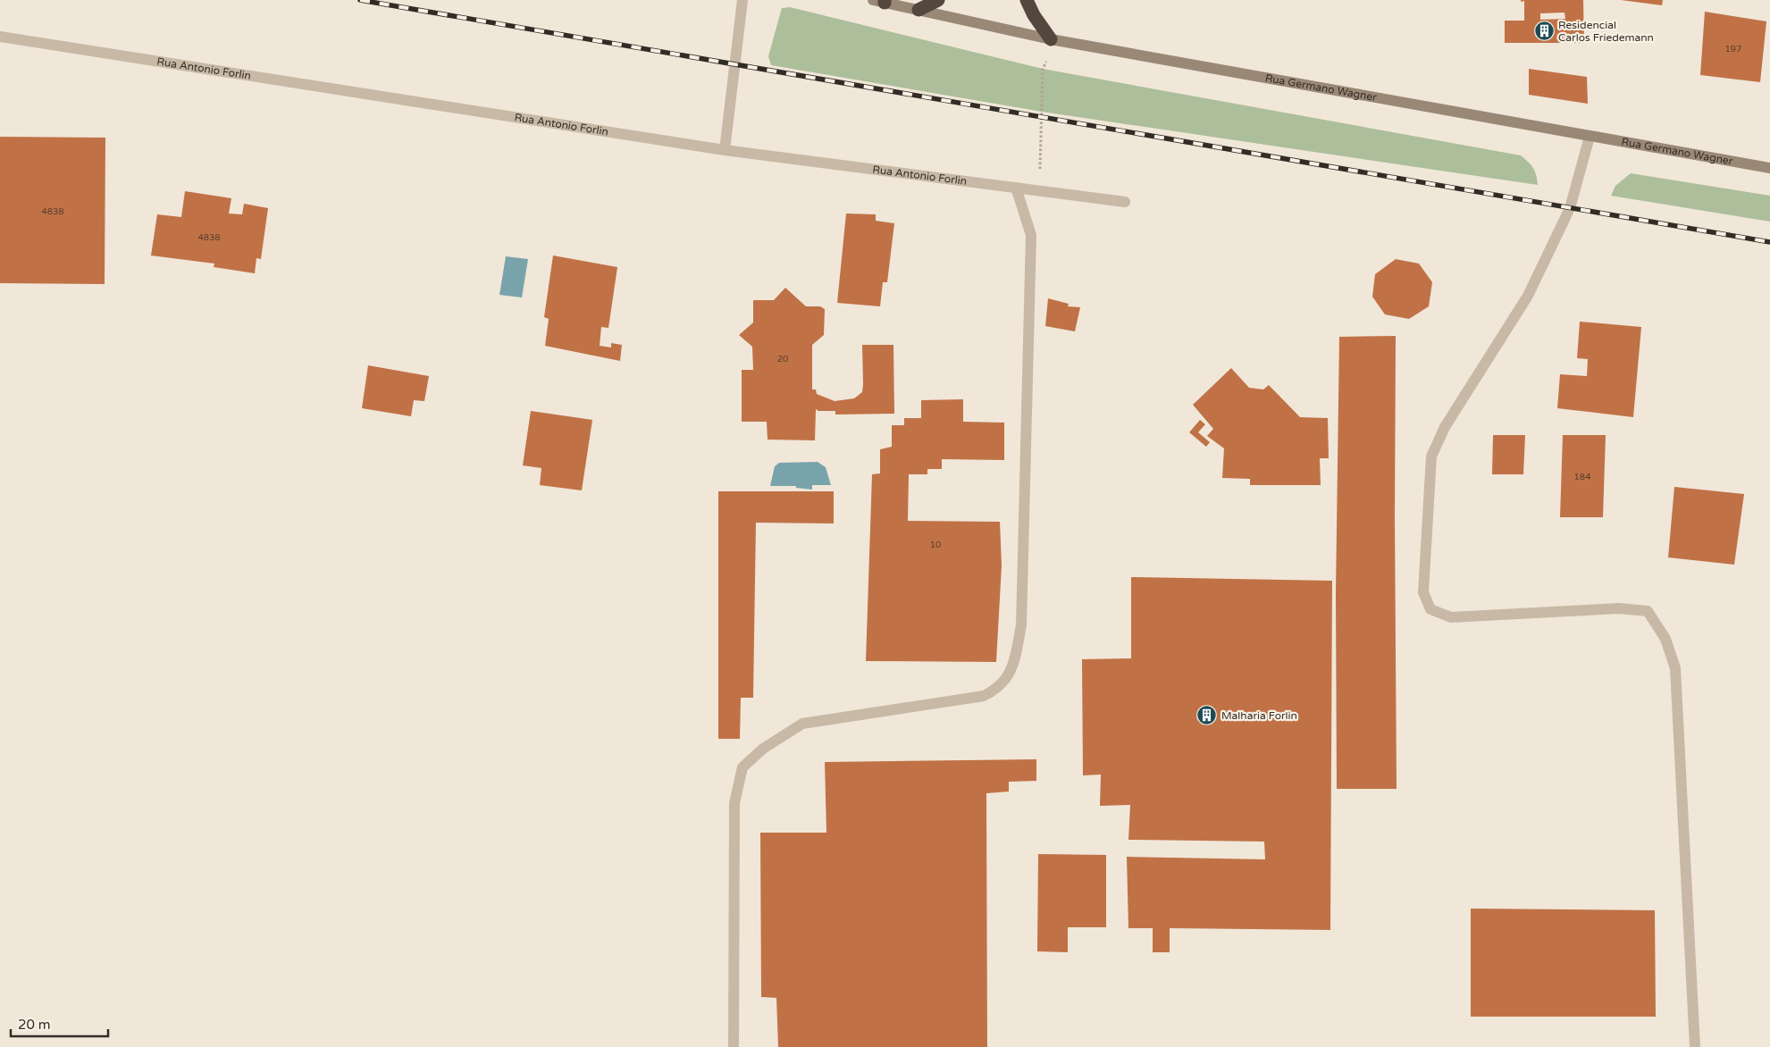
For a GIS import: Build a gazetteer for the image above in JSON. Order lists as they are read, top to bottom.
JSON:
{
  "streets": {
    "street": ["Rua Antonio Forlin", "Rua Germano Wagner"]
  },
  "places": {
    "building": ["Residencial Carlos Friedemann", "Malharia Forlin"]
  },
  "house_numbers": [
    "197",
    "4838",
    "4838",
    "20",
    "184",
    "10"
  ],
  "scale_bar": "20 m"
}
